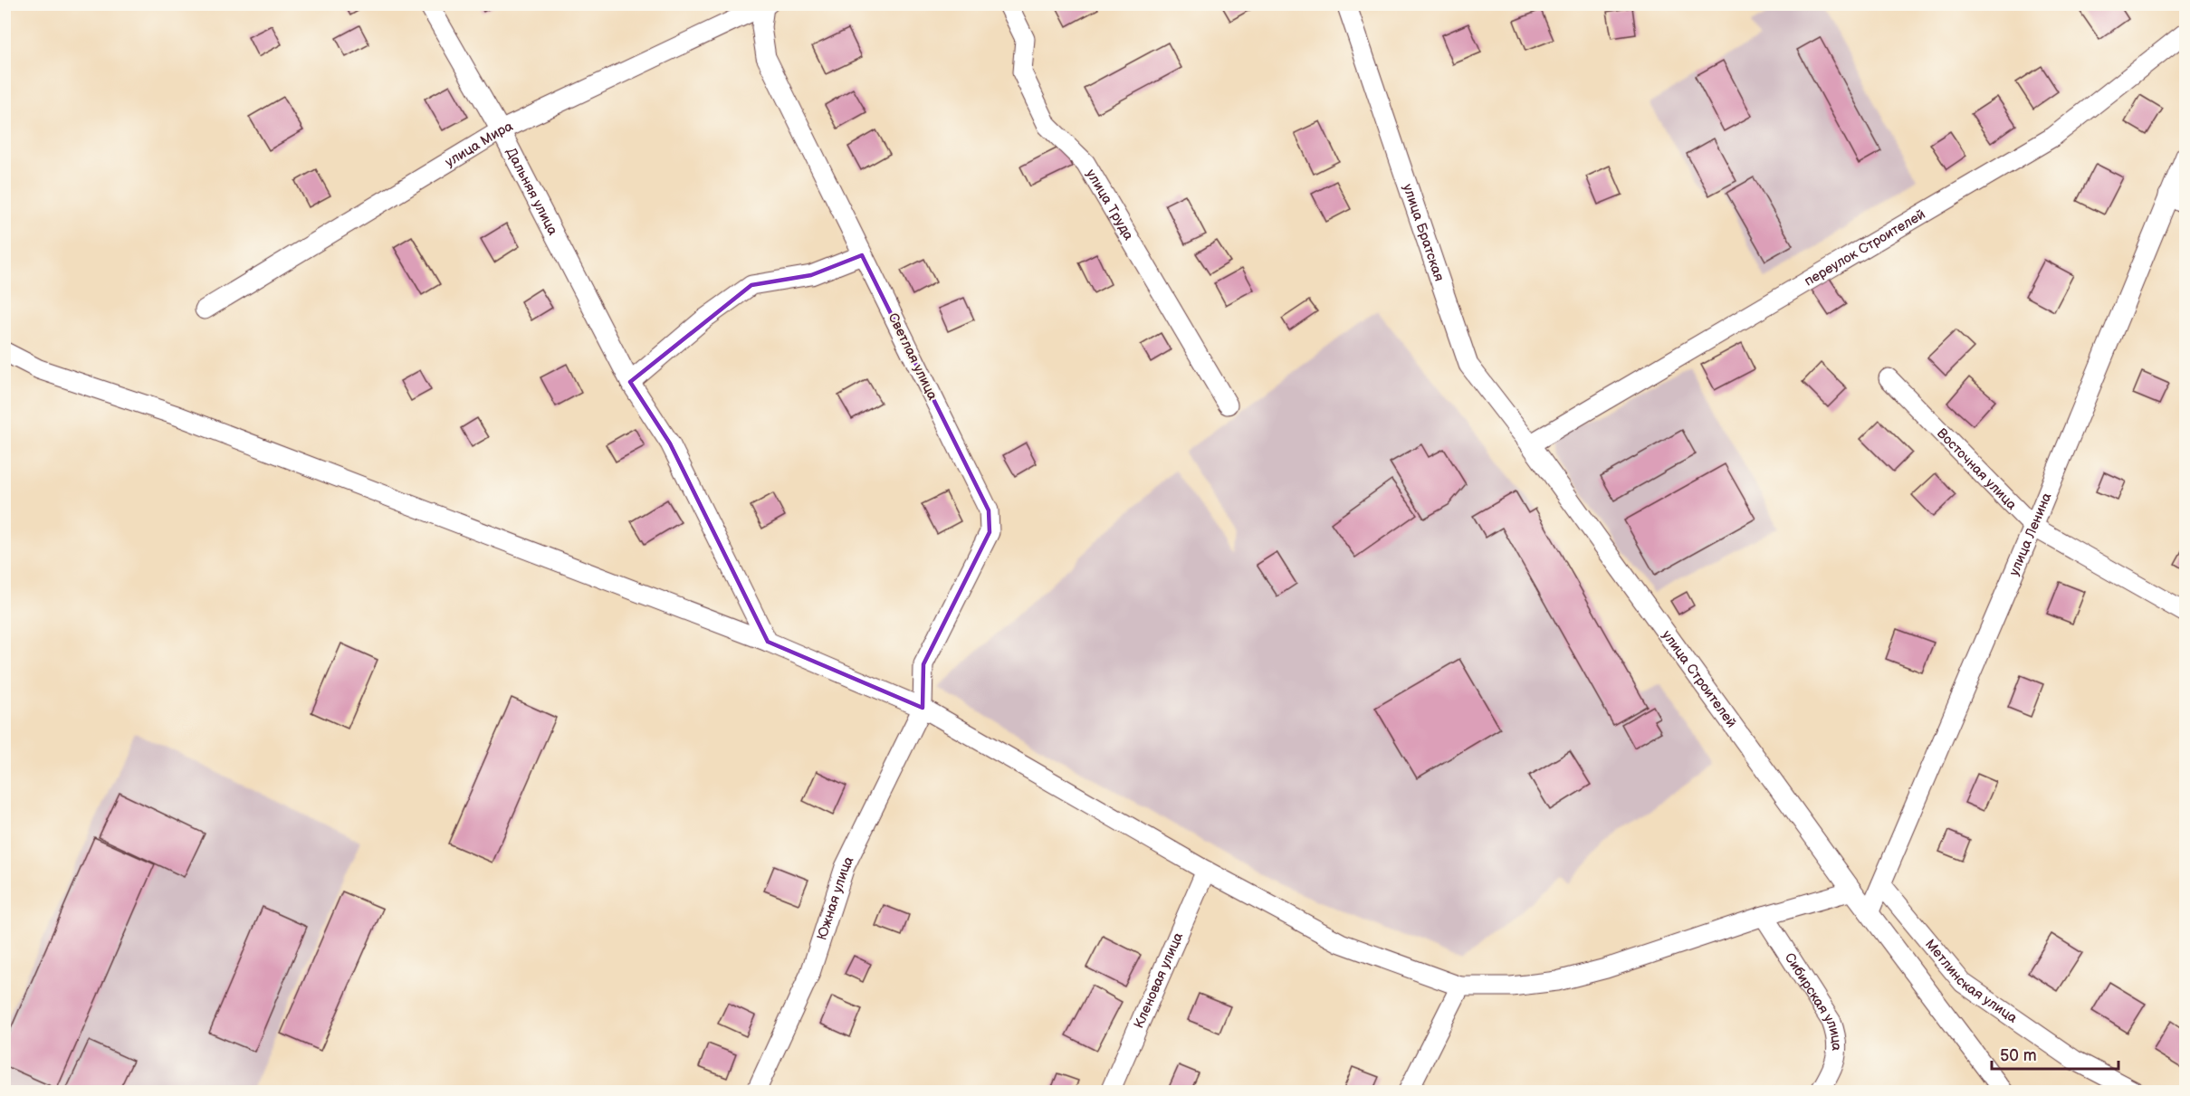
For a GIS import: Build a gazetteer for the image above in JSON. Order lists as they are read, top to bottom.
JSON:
{
  "streets": {
    "street": [
      "улица Мира",
      "Дальняя улица",
      "улица Труда",
      "улица Братская",
      "переулок Строителей",
      "Светлая улица",
      "Восточная улица",
      "улица Ленина",
      "улица Строителей",
      "Южная улица",
      "Метлинская улица",
      "Кленовая улица",
      "Сибирская улица"
    ]
  },
  "crossings": [
    ["улица Мира", "Дальняя улица"],
    ["улица Мира", "Светлая улица"],
    ["улица Братская", "переулок Строителей"],
    ["улица Братская", "улица Строителей"],
    ["переулок Строителей", "улица Строителей"],
    ["Светлая улица", "Южная улица"],
    ["Восточная улица", "улица Ленина"],
    ["улица Ленина", "улица Строителей"],
    ["улица Ленина", "Метлинская улица"]
  ],
  "scale_bar": "50 m"
}
